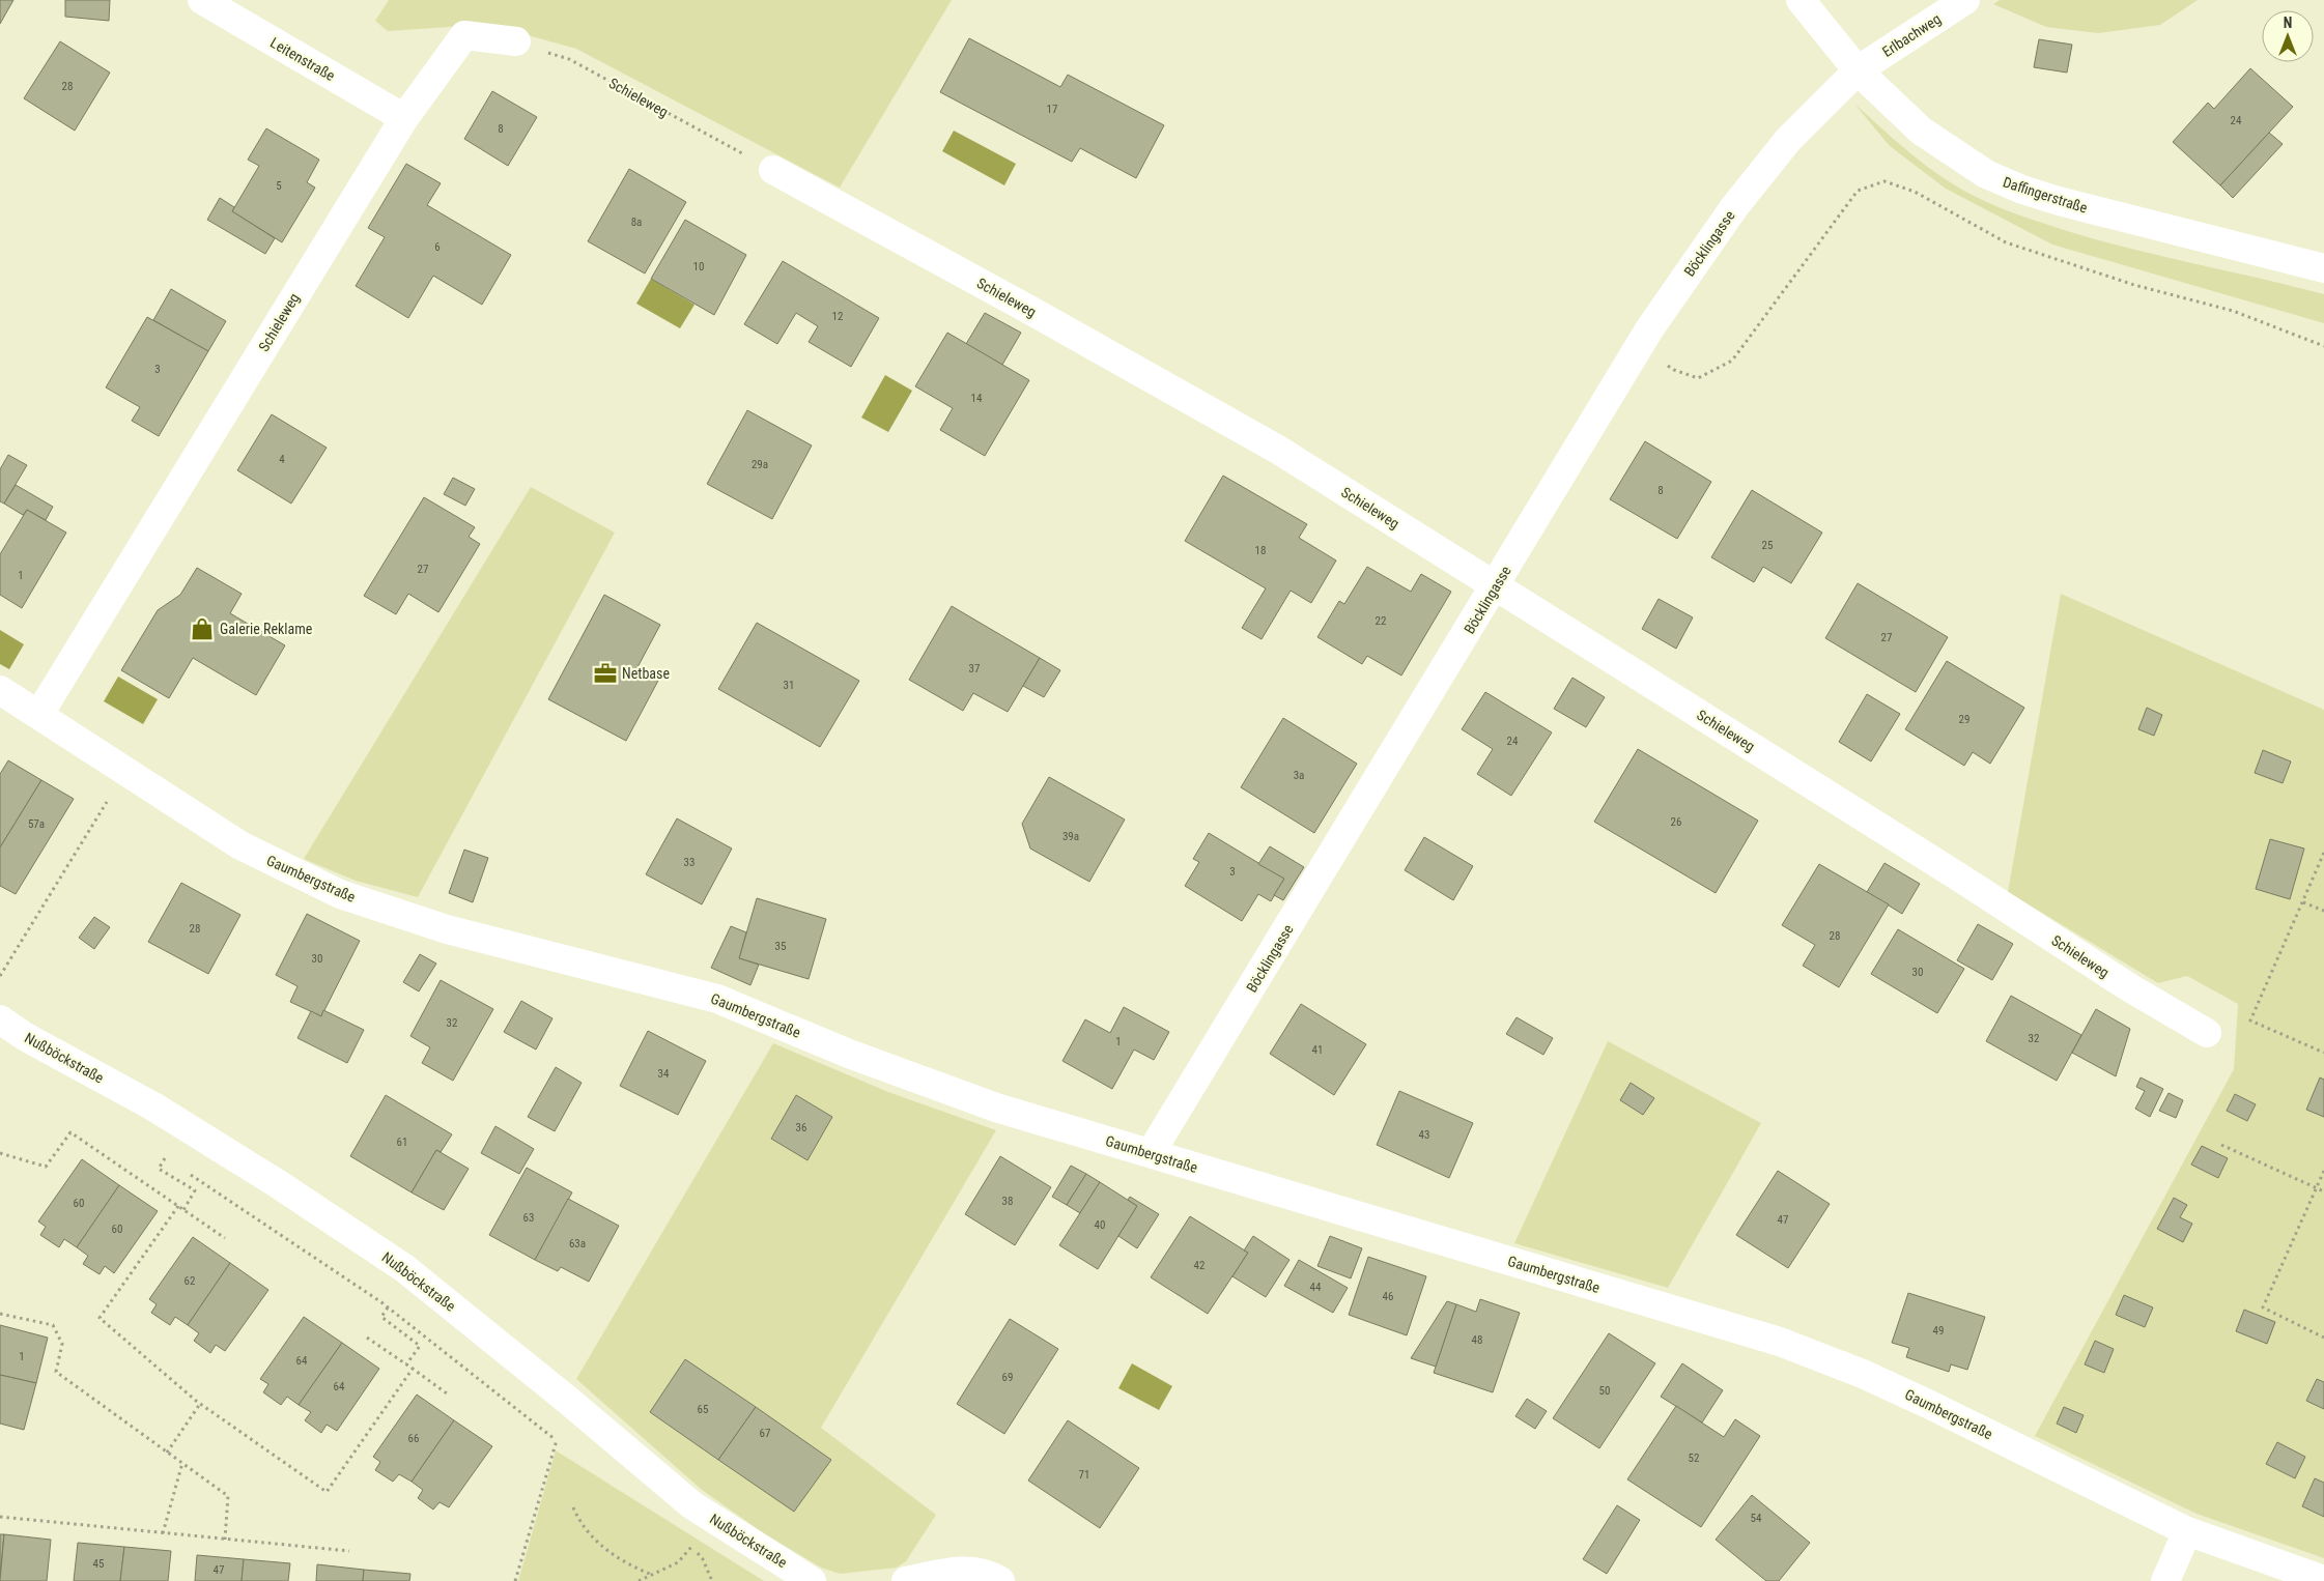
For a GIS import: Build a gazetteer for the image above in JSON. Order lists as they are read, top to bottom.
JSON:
{
  "streets": {
    "street": [
      "Erlbachweg",
      "Leitenstraße",
      "Schieleweg",
      "Daffingerstraße",
      "Böcklingasse",
      "Gaumbergstraße",
      "Nußböckstraße"
    ]
  },
  "crossings": [
    ["Erlbachweg", "Daffingerstraße"],
    ["Erlbachweg", "Böcklingasse"],
    ["Leitenstraße", "Schieleweg"],
    ["Schieleweg", "Böcklingasse"],
    ["Schieleweg", "Gaumbergstraße"],
    ["Daffingerstraße", "Böcklingasse"],
    ["Böcklingasse", "Gaumbergstraße"]
  ],
  "places": {
    "shop": ["Galerie Reklame"],
    "office": ["Netbase"]
  },
  "house_numbers": [
    "28",
    "17",
    "24",
    "8",
    "5",
    "8a",
    "6",
    "10",
    "12",
    "3",
    "14",
    "4",
    "29a",
    "8",
    "25",
    "18",
    "27",
    "1",
    "22",
    "27",
    "37",
    "31",
    "29",
    "24",
    "3a",
    "26",
    "57a",
    "39a",
    "33",
    "3",
    "28",
    "28",
    "35",
    "30",
    "30",
    "32",
    "32",
    "1",
    "41",
    "34",
    "36",
    "43",
    "61",
    "38",
    "60",
    "63",
    "47",
    "40",
    "60",
    "63a",
    "42",
    "62",
    "44",
    "46",
    "49",
    "48",
    "1",
    "64",
    "69",
    "64",
    "50",
    "65",
    "67",
    "66",
    "52",
    "71",
    "54",
    "45",
    "47"
  ],
  "north": "top"
}
